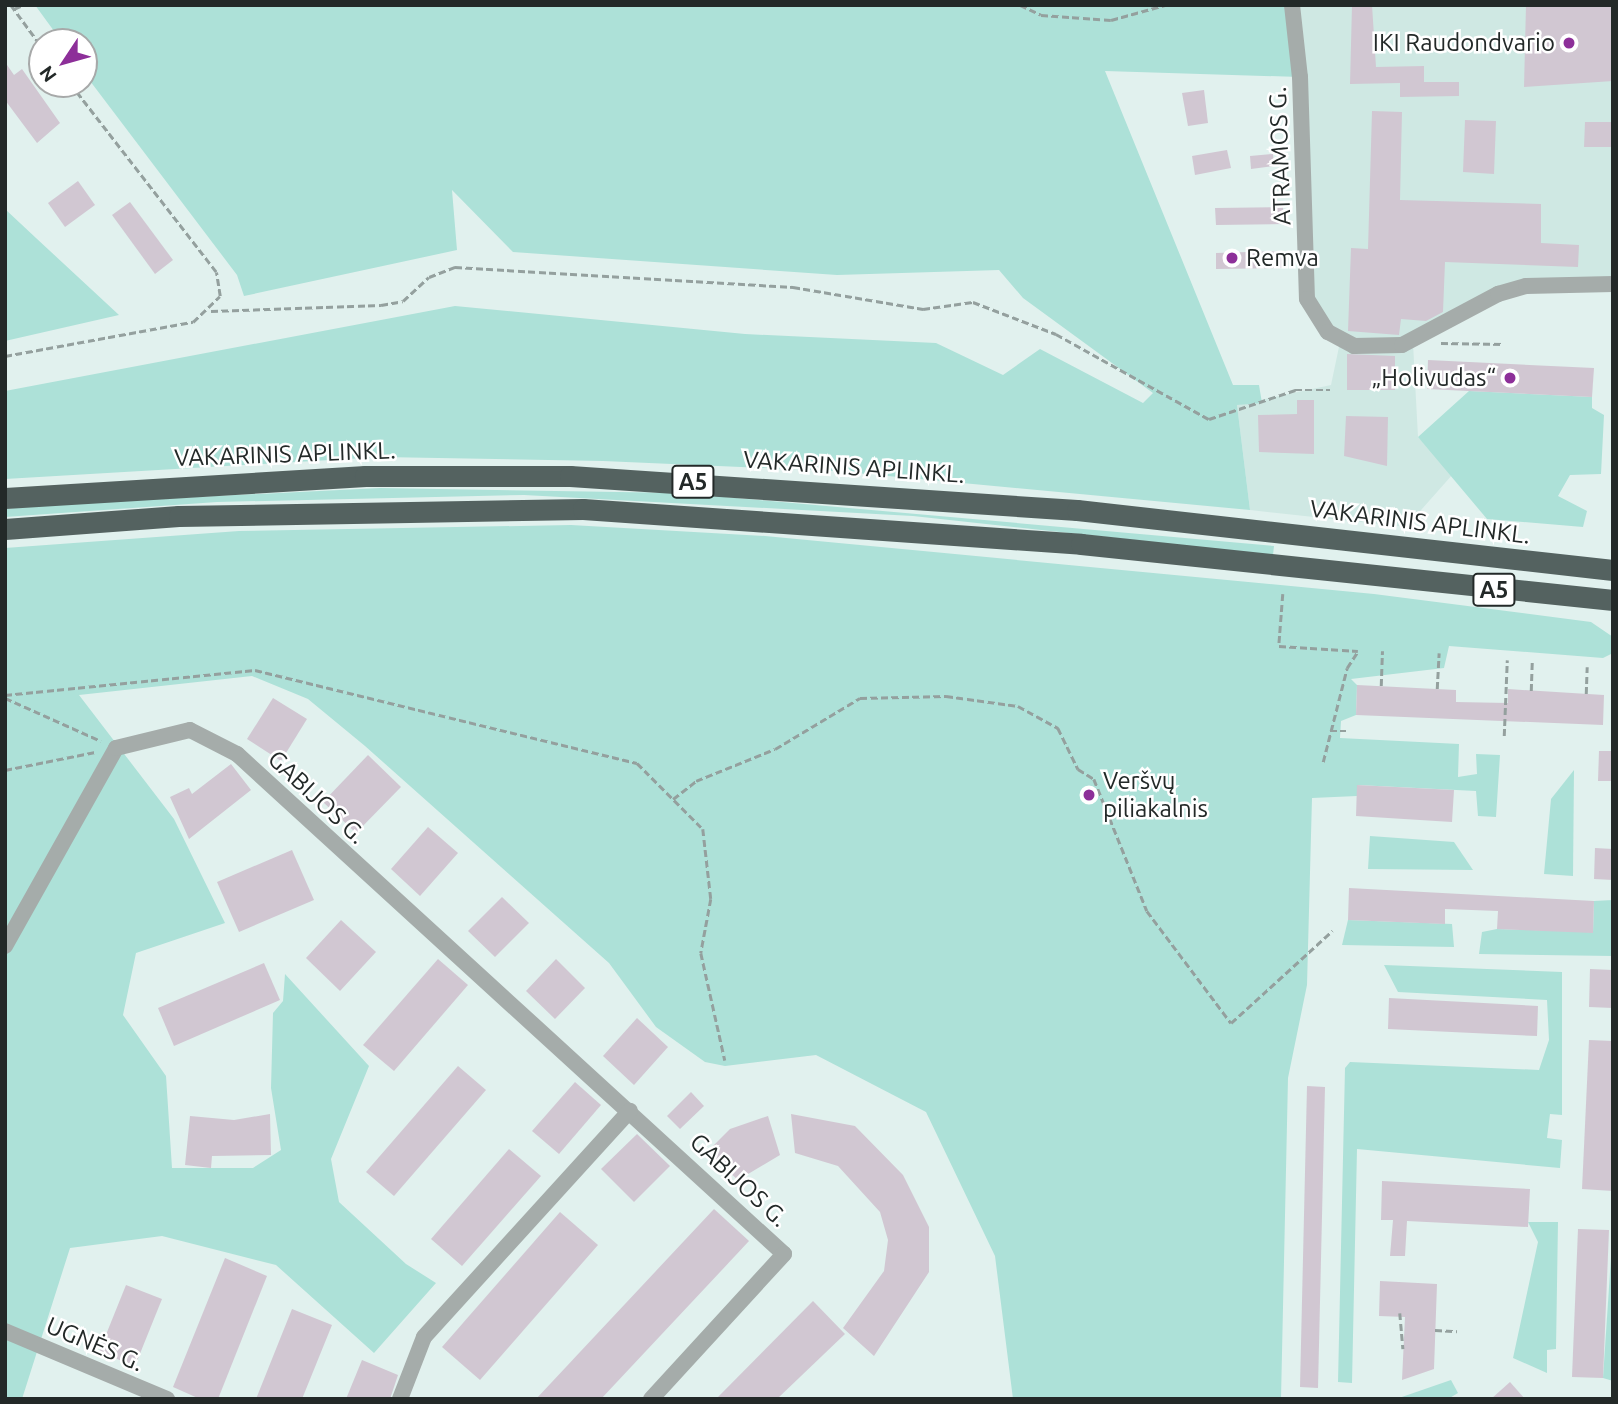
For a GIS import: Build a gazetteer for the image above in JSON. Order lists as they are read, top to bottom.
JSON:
{
  "streets": {
    "highway": ["VAKARINIS APLINKL.", "A5"],
    "street": ["ATRAMOS G.", "GABIJOS G.", "UGNĖS G."]
  },
  "places": [
    "IKI Raudondvario",
    "Remva",
    "„Holivudas“",
    "Veršvų piliakalnis"
  ],
  "north": "bottom left"
}
